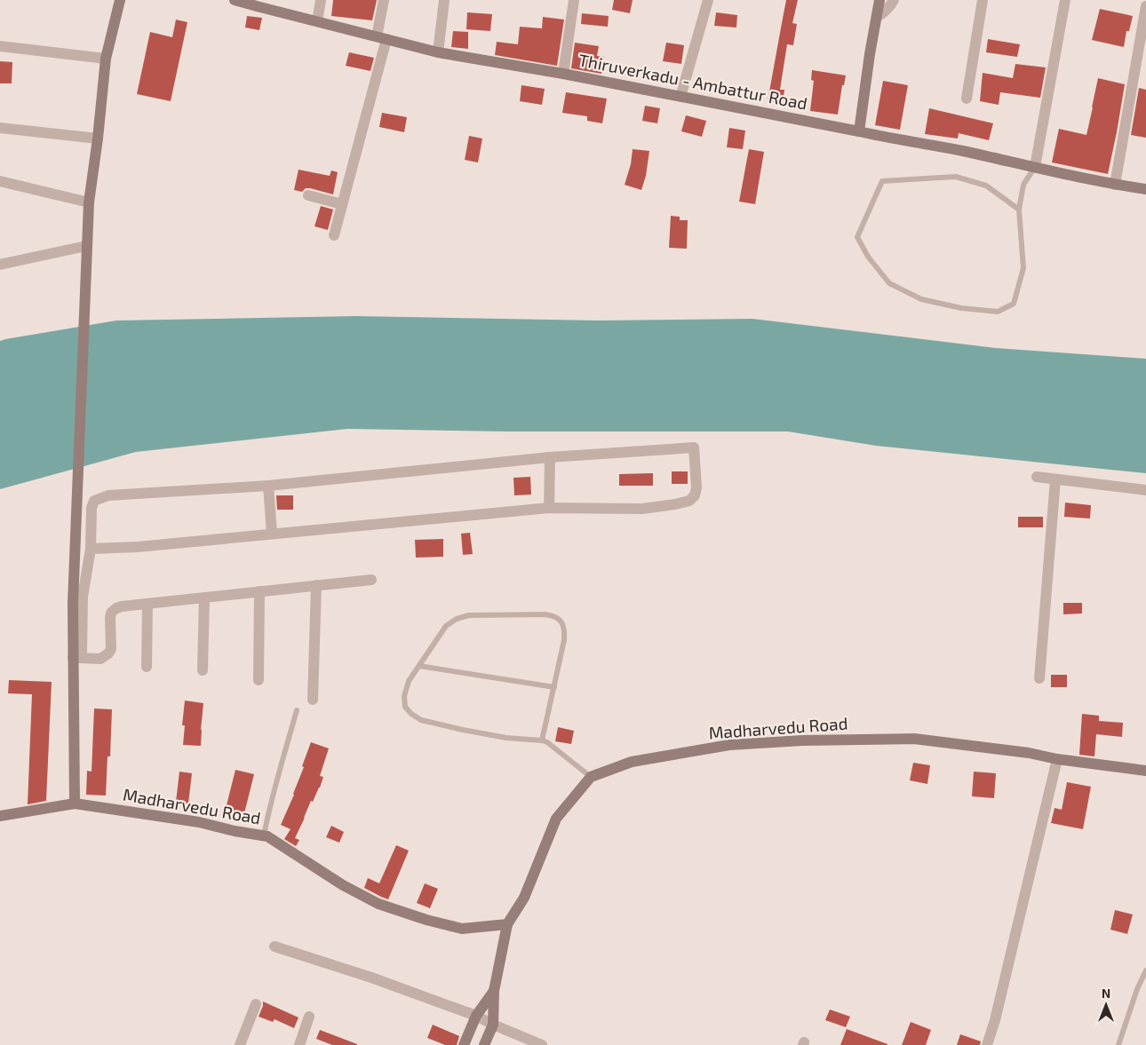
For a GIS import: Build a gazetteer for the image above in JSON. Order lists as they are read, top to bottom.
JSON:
{
  "streets": {
    "street": ["Thiruverkadu - Ambattur Road", "Madharvedu Road"]
  },
  "north": "top"
}
